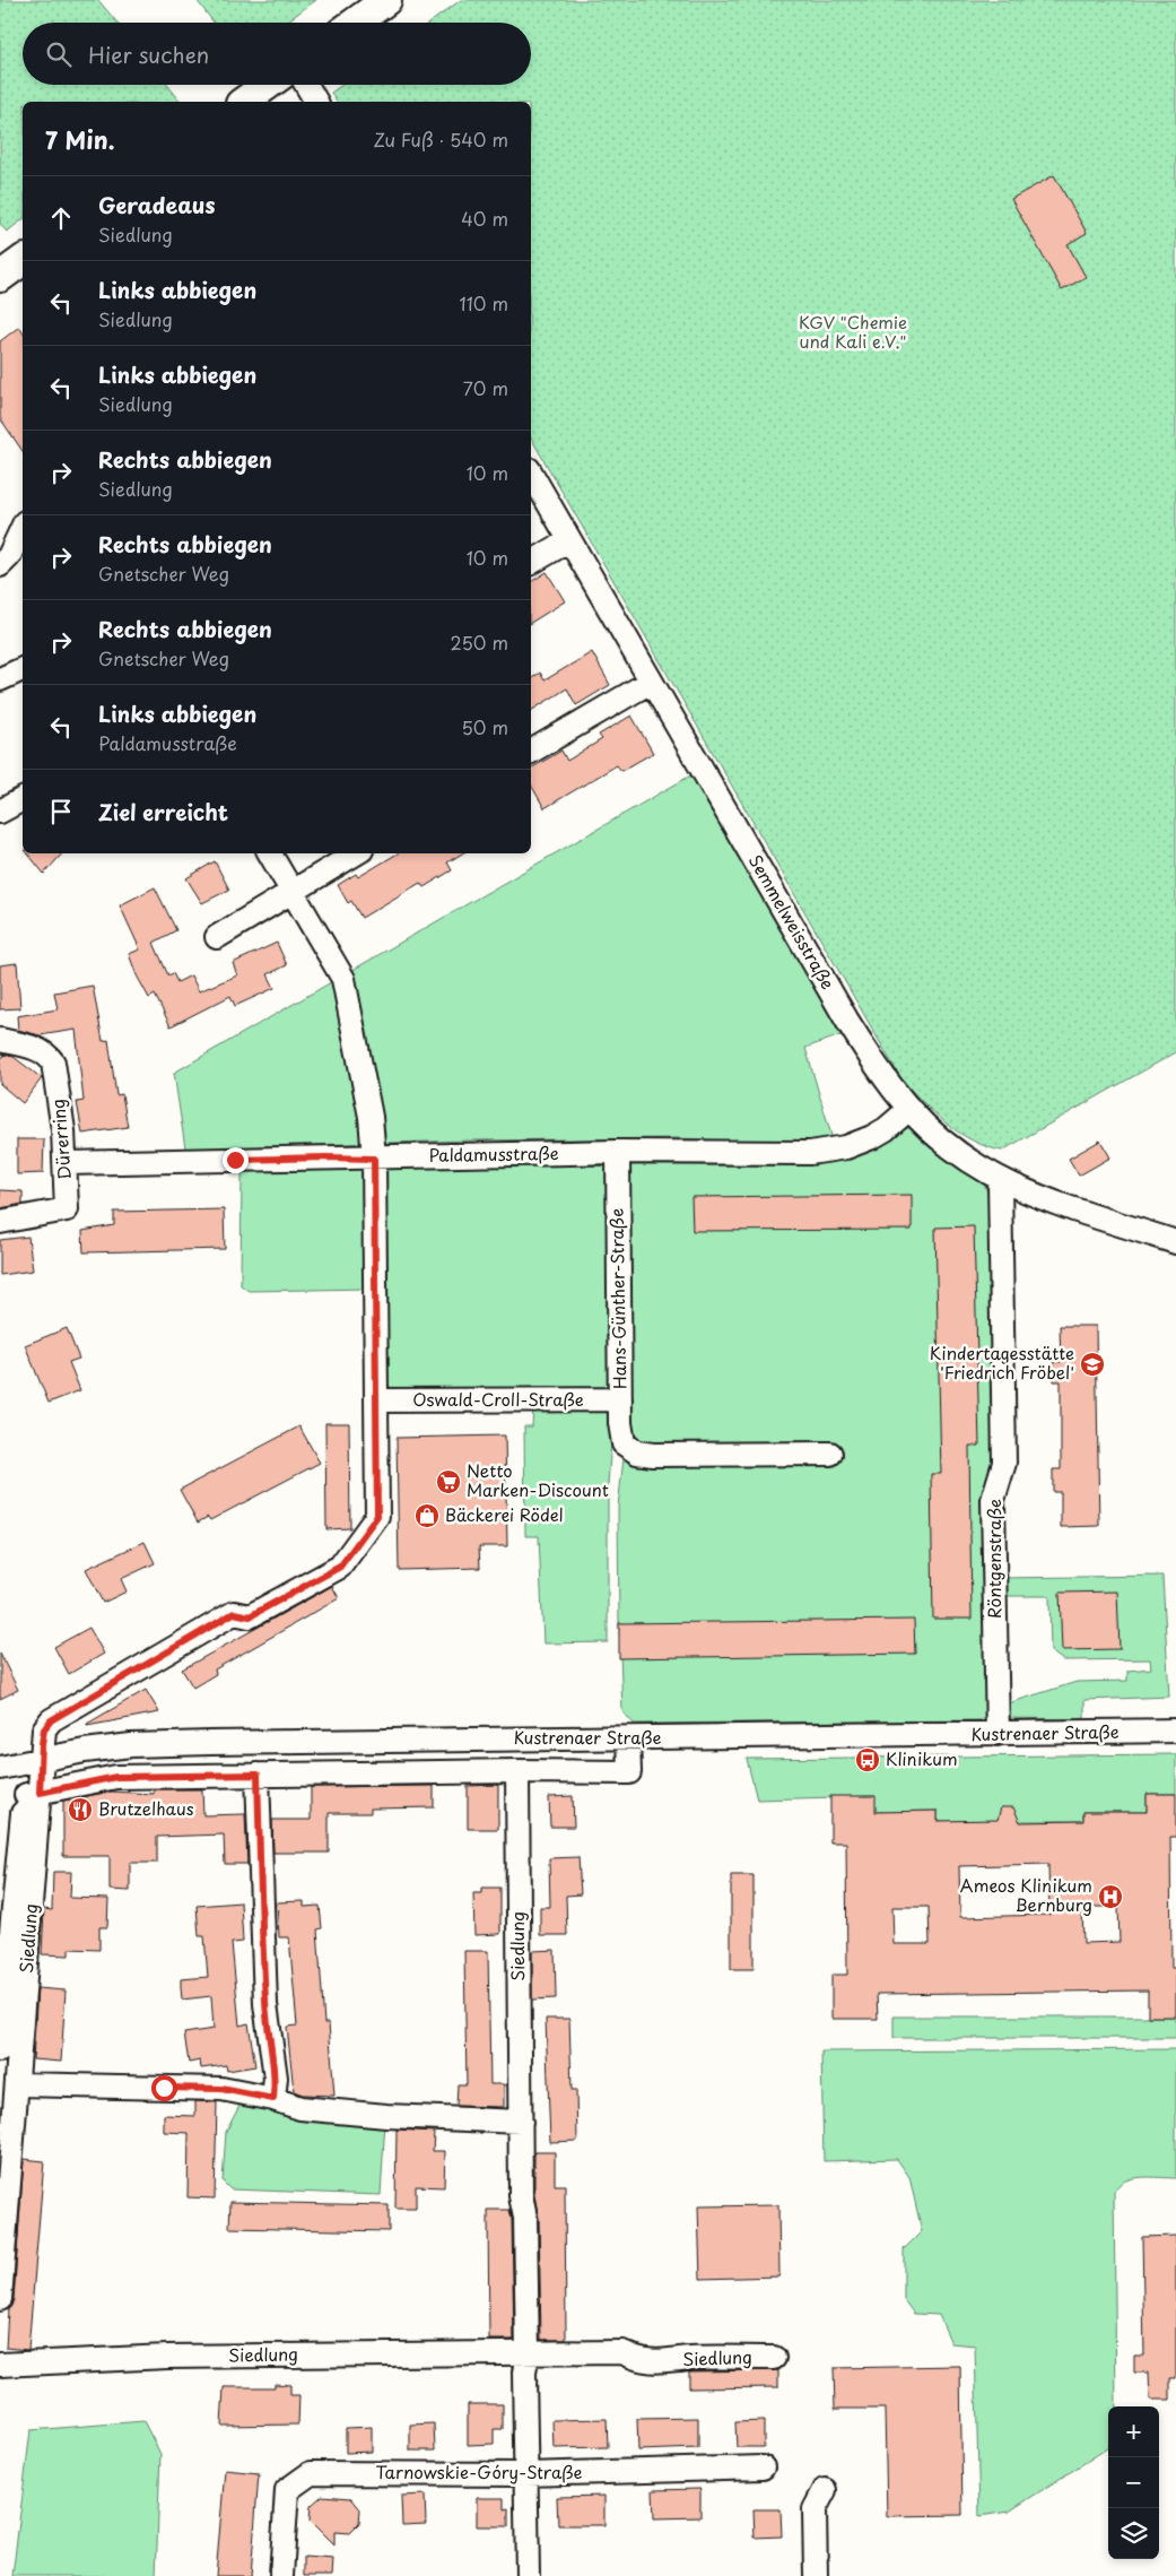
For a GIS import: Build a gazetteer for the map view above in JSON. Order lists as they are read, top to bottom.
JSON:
{
  "streets": {
    "street": [
      "Semmelweisstraße",
      "Dürerring",
      "Paldamusstraße",
      "Hans-Günther-Straße",
      "Oswald-Croll-Straße",
      "Röntgenstraße",
      "Kustrenaer Straße",
      "Siedlung",
      "Tarnowskie-Góry-Straße"
    ]
  },
  "crossings": [
    ["Semmelweisstraße", "Paldamusstraße"],
    ["Semmelweisstraße", "Röntgenstraße"],
    ["Dürerring", "Paldamusstraße"],
    ["Paldamusstraße", "Hans-Günther-Straße"],
    ["Paldamusstraße", "Siedlung"],
    ["Hans-Günther-Straße", "Oswald-Croll-Straße"],
    ["Oswald-Croll-Straße", "Siedlung"],
    ["Röntgenstraße", "Kustrenaer Straße"],
    ["Kustrenaer Straße", "Siedlung"]
  ],
  "parks": ["KGV \"Chemie und Kali e.V.\""],
  "places": {
    "school or university": ["Kindertagesstätte 'Friedrich Fröbel'"],
    "supermarket": ["Netto Marken-Discount"],
    "shop": ["Bäckerei Rödel"],
    "bus stop": ["Klinikum"],
    "restaurant": ["Brutzelhaus"],
    "hospital": ["Ameos Klinikum Bernburg"]
  },
  "page": {
    "search": "Hier suchen",
    "heading": ["7 Min.", "Zu Fuß · 540 m"],
    "list": [
      ["Geradeaus", "Siedlung", "40 m"],
      ["Links abbiegen", "Siedlung", "110 m"],
      ["Links abbiegen", "Siedlung", "70 m"],
      ["Rechts abbiegen", "Siedlung", "10 m"],
      ["Rechts abbiegen", "Gnetscher Weg", "10 m"],
      ["Rechts abbiegen", "Gnetscher Weg", "250 m"],
      ["Links abbiegen", "Paldamusstraße", "50 m"],
      "Ziel erreicht"
    ],
    "map_buttons": ["+", "−"]
  }
}
